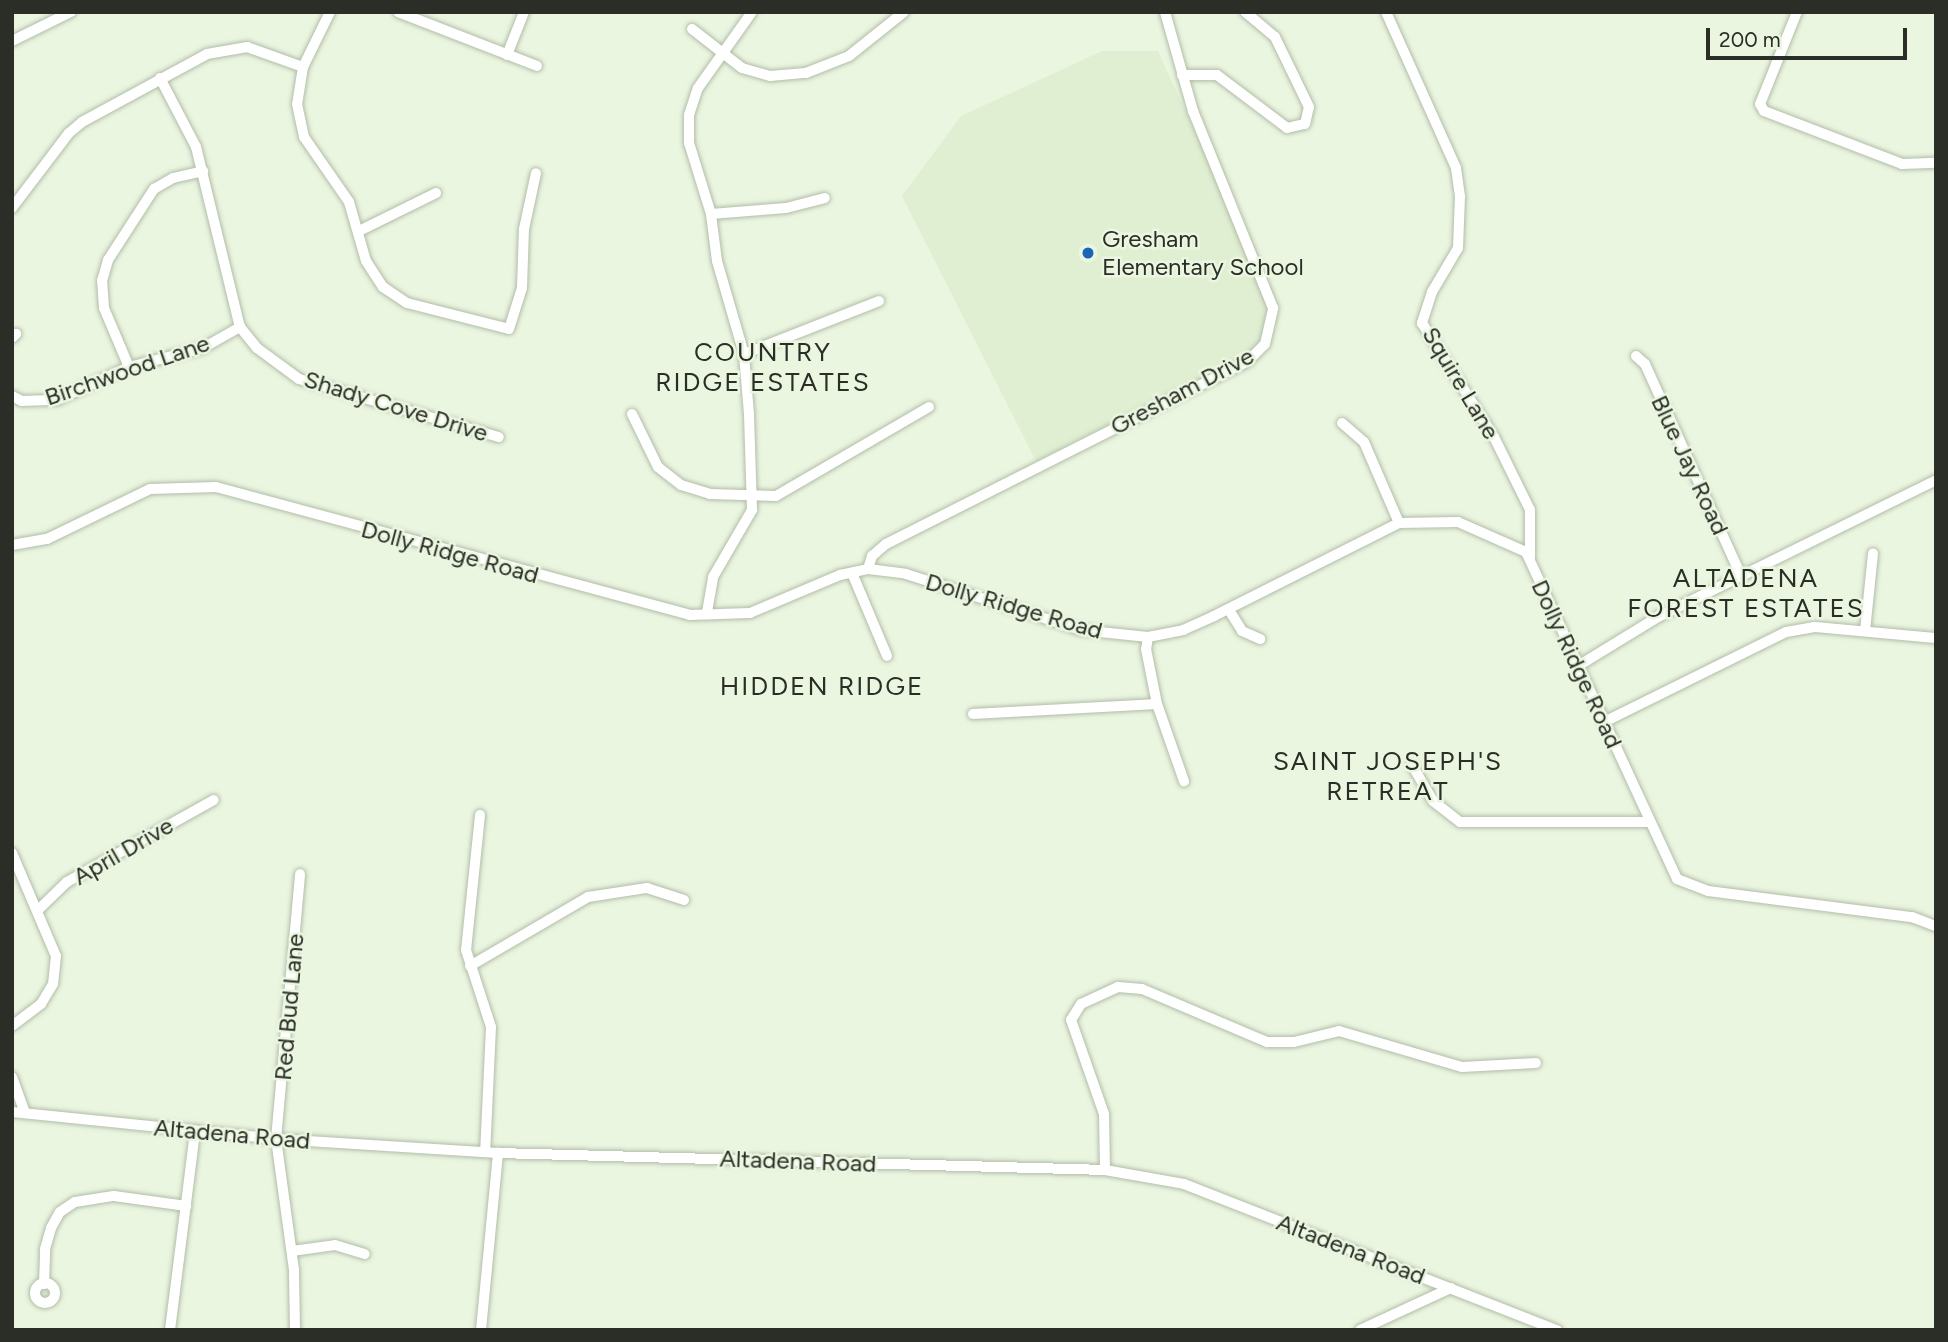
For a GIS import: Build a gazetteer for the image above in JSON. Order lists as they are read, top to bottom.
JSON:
{
  "streets": {
    "street": [
      "Birchwood Lane",
      "Squire Lane",
      "Gresham Drive",
      "Shady Cove Drive",
      "Blue Jay Road",
      "Dolly Ridge Road",
      "April Drive",
      "Red Bud Lane",
      "Altadena Road"
    ]
  },
  "crossings": [
    ["Birchwood Lane", "Shady Cove Drive"],
    ["Squire Lane", "Dolly Ridge Road"],
    ["Gresham Drive", "Dolly Ridge Road"],
    ["Red Bud Lane", "Altadena Road"]
  ],
  "districts": [
    "COUNTRY RIDGE ESTATES",
    "ALTADENA FOREST ESTATES",
    "HIDDEN RIDGE",
    "SAINT JOSEPH'S RETREAT"
  ],
  "places": ["Gresham Elementary School"],
  "scale_bar": "200 m"
}
